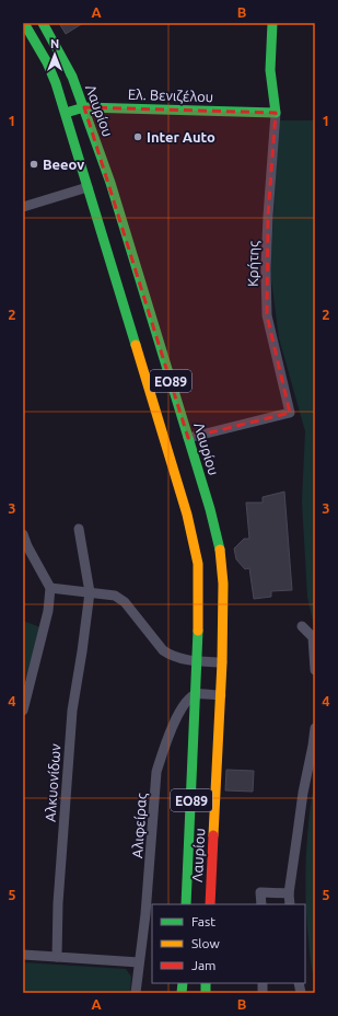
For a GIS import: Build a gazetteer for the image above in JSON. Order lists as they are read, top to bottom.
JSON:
{
  "streets": {
    "main road": ["Ελ. Βενιζέλου", "Λαυρίου", "ΕΟ89"],
    "street": ["Κρήτης", "Αλκυονίδων", "Αλιφείρας"]
  },
  "crossings": [
    ["Ελ. Βενιζέλου", "Λαυρίου"],
    ["Ελ. Βενιζέλου", "Κρήτης"],
    ["Λαυρίου", "Κρήτης"],
    ["Λαυρίου", "Αλιφείρας"]
  ],
  "places": ["Inter Auto", "Beeov"],
  "legend": ["Fast", "Slow", "Jam"],
  "north": "top",
  "grid": {
    "columns": ["A", "B"],
    "rows": [
      "1",
      "2",
      "3",
      "4",
      "5"
    ]
  }
}
